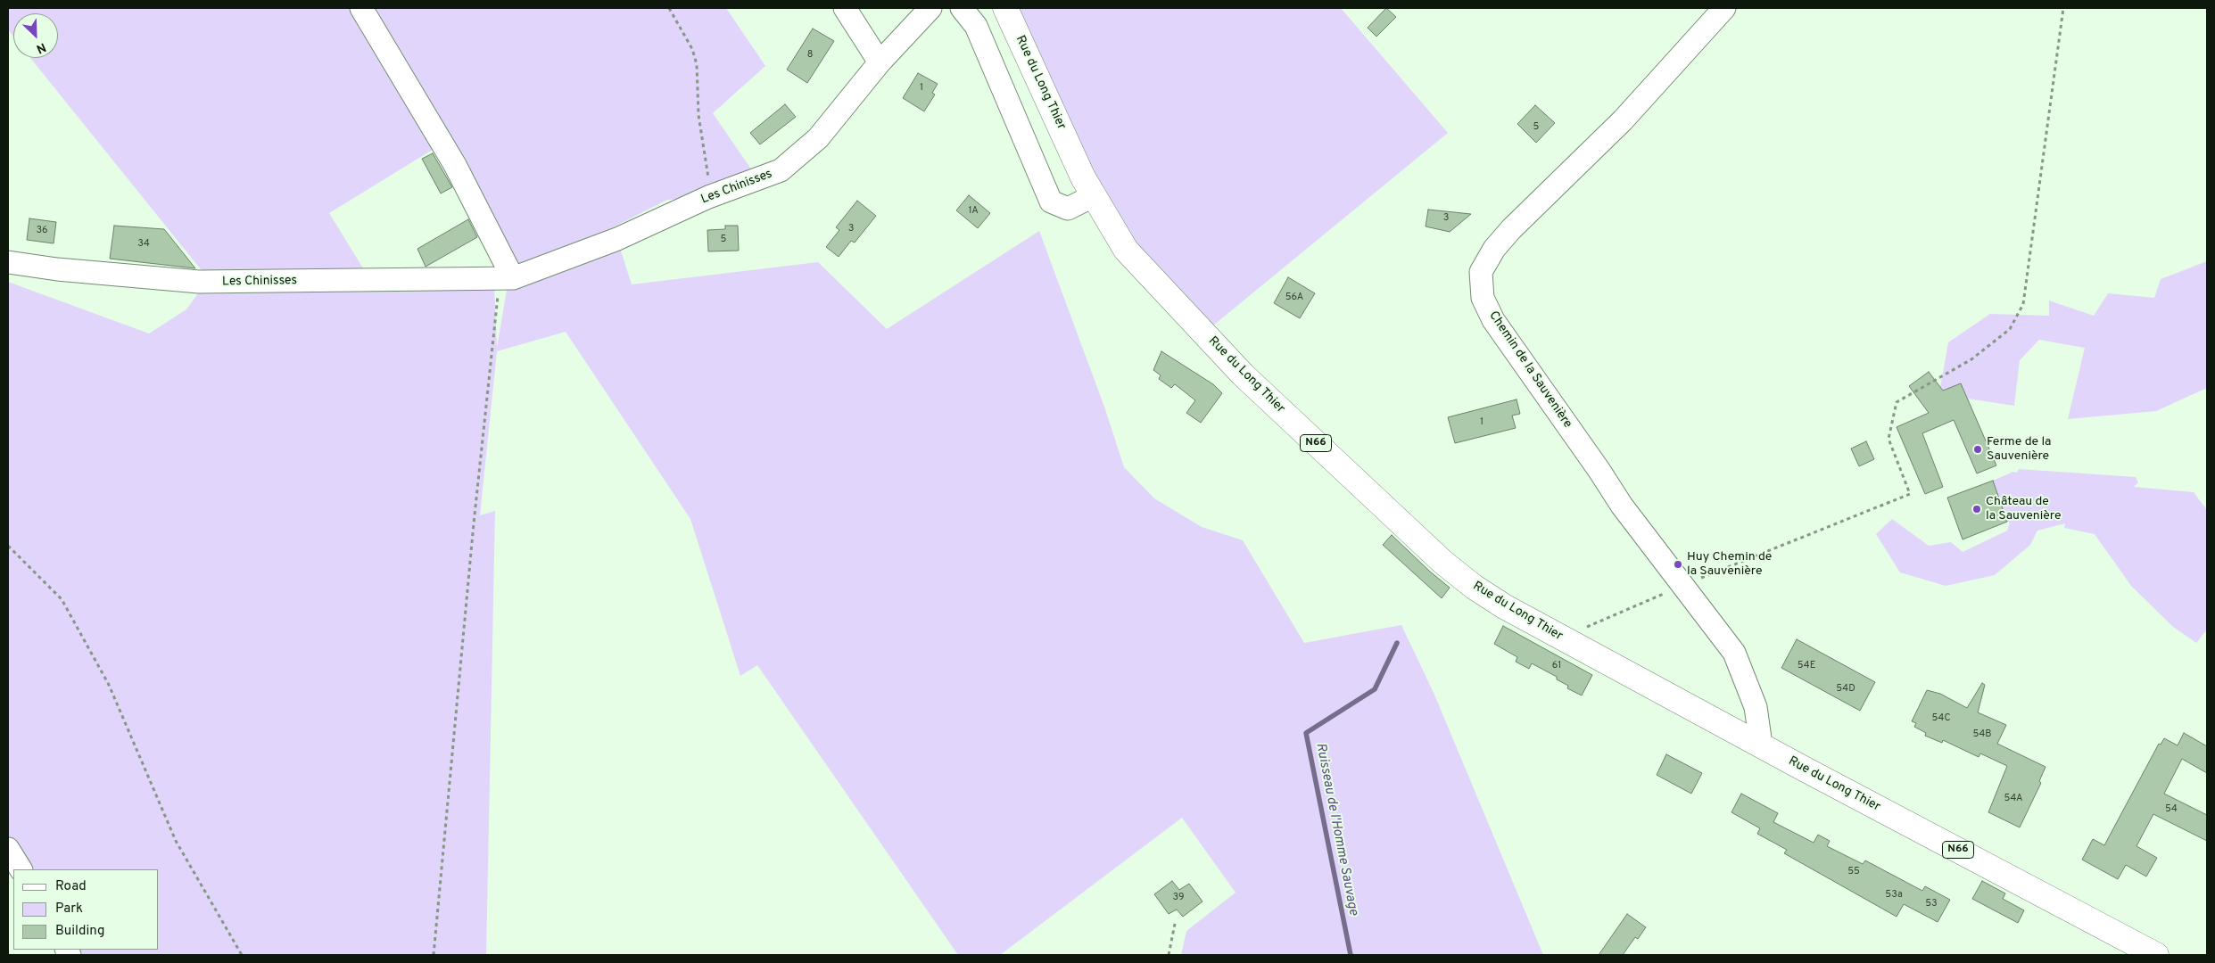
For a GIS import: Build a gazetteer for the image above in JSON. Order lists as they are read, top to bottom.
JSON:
{
  "streets": {
    "main road": ["Rue du Long Thier", "N66"],
    "street": ["Les Chinisses", "Chemin de la Sauvenière"]
  },
  "crossings": [
    ["Rue du Long Thier", "Chemin de la Sauvenière"]
  ],
  "water": ["Ruisseau de l'Homme Sauvage"],
  "places": ["Ferme de la Sauvenière", "Château de la Sauvenière", "Huy Chemin de la Sauvenière"],
  "house_numbers": [
    "8",
    "1",
    "5",
    "1A",
    "3",
    "3",
    "36",
    "5",
    "34",
    "56A",
    "1",
    "61",
    "54E",
    "54D",
    "54C",
    "54B",
    "54A",
    "54",
    "55",
    "53a",
    "39",
    "53"
  ],
  "legend": ["Road", "Park", "Building"],
  "north": "bottom right"
}
